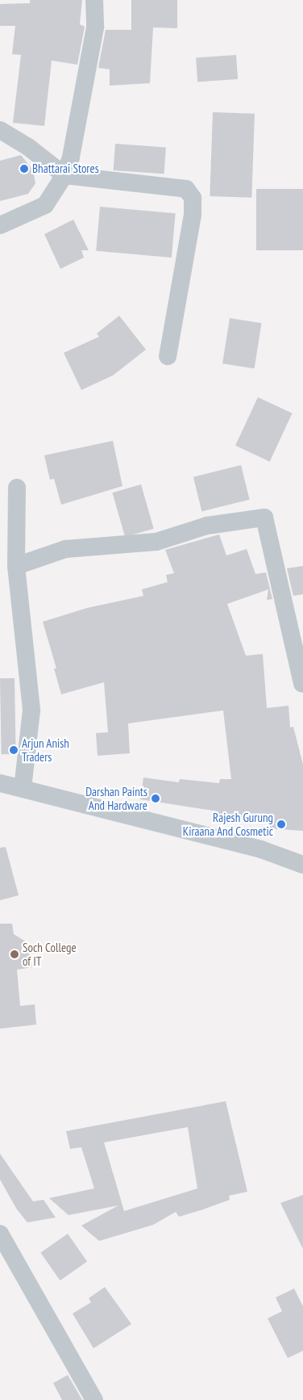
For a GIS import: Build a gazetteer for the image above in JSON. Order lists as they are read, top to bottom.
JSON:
{
  "places": [
    "Bhattarai Stores",
    "Arjun Anish Traders",
    "Darshan Paints And Hardware",
    "Rajesh Gurung Kiraana And Cosmetic",
    "Soch College of IT"
  ]
}
